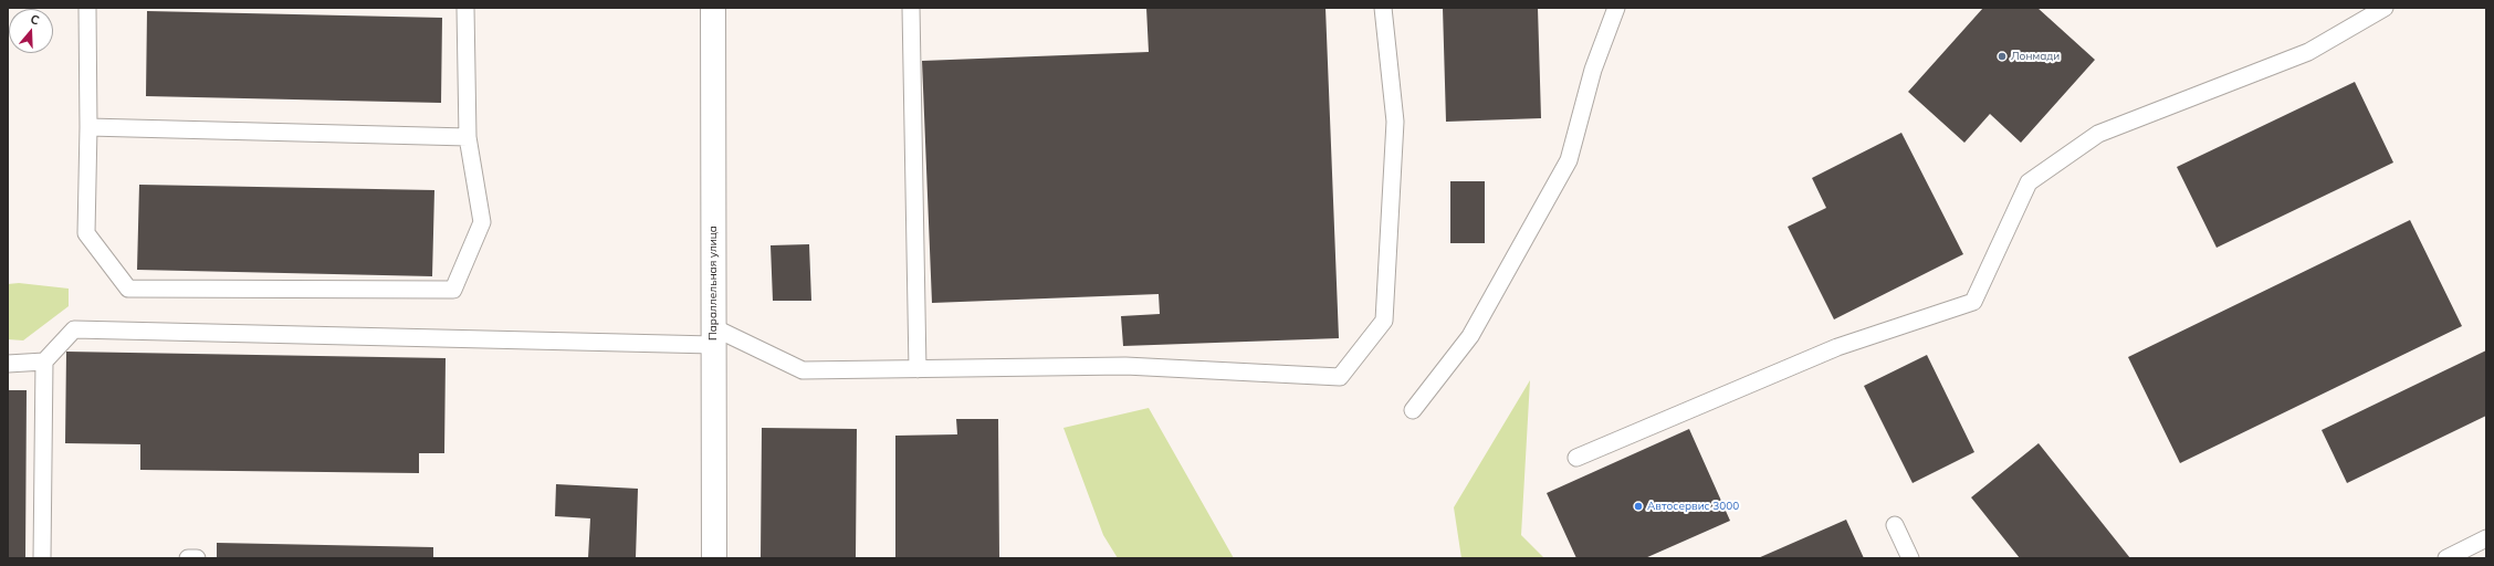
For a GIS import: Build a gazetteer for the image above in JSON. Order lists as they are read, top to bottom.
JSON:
{
  "streets": {
    "street": ["Параллельная улица"]
  },
  "places": ["Лонмади", "Автосервис 3000"],
  "north": "top"
}
